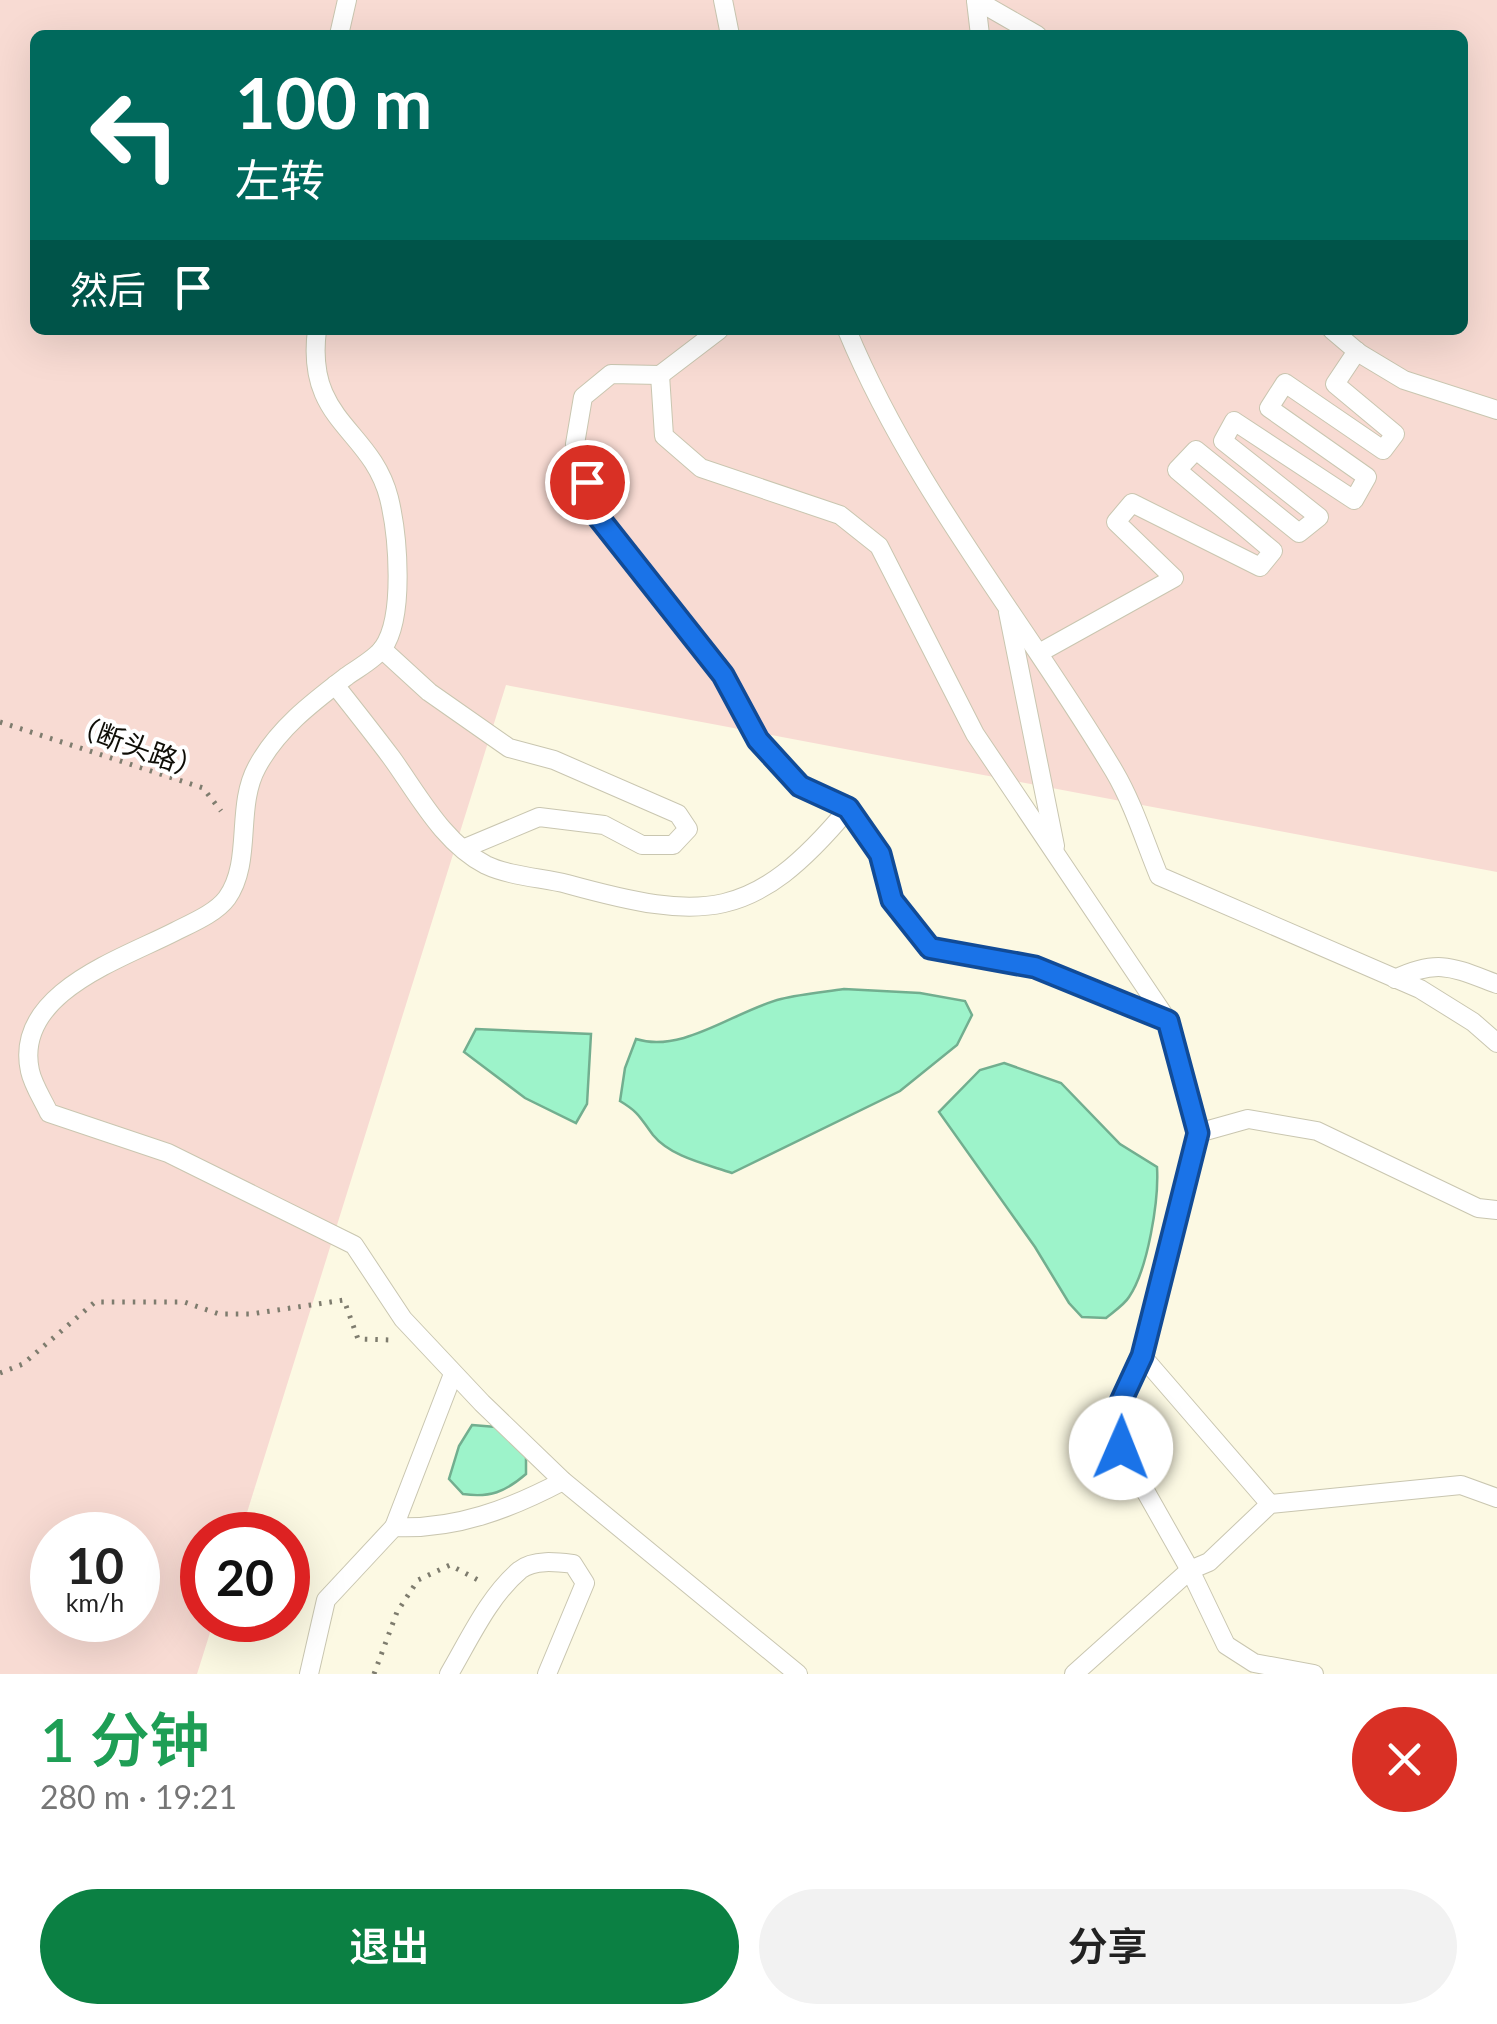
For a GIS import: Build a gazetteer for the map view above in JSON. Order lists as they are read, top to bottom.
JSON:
{
  "streets": {
    "path": ["（断头路）"]
  },
  "page": {
    "turn": ["100 m", "左转"],
    "then": "然后",
    "speed": "10 km/h",
    "limit": "20",
    "heading": ["1 分钟", "280 m · 19:21"],
    "buttons": ["退出", "分享"]
  }
}
